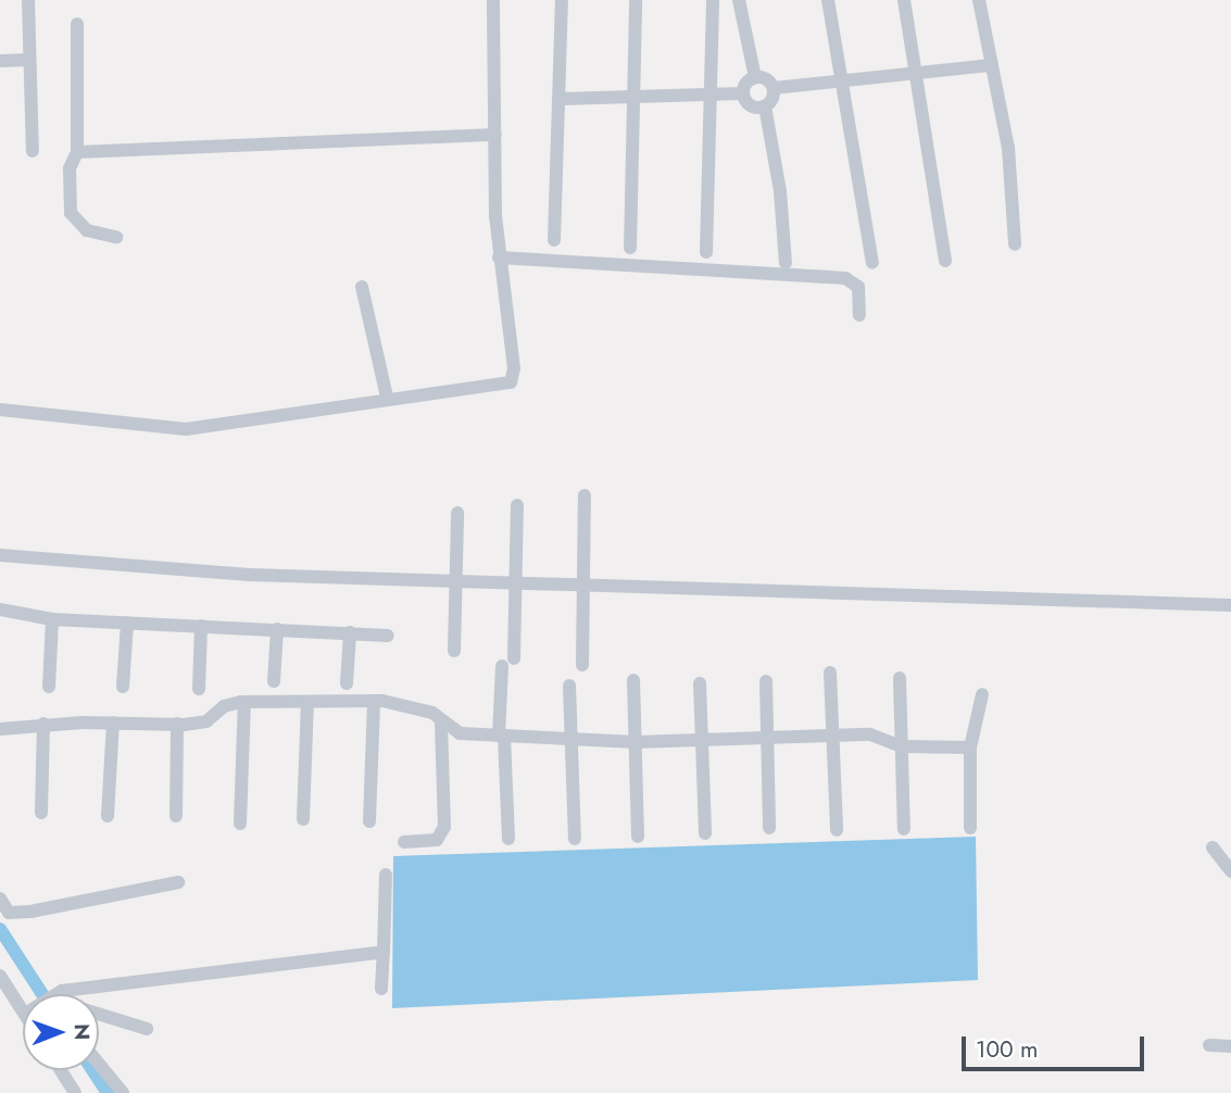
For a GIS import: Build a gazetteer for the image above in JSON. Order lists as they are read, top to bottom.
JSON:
{
  "scale_bar": "100 m",
  "north": "right"
}
